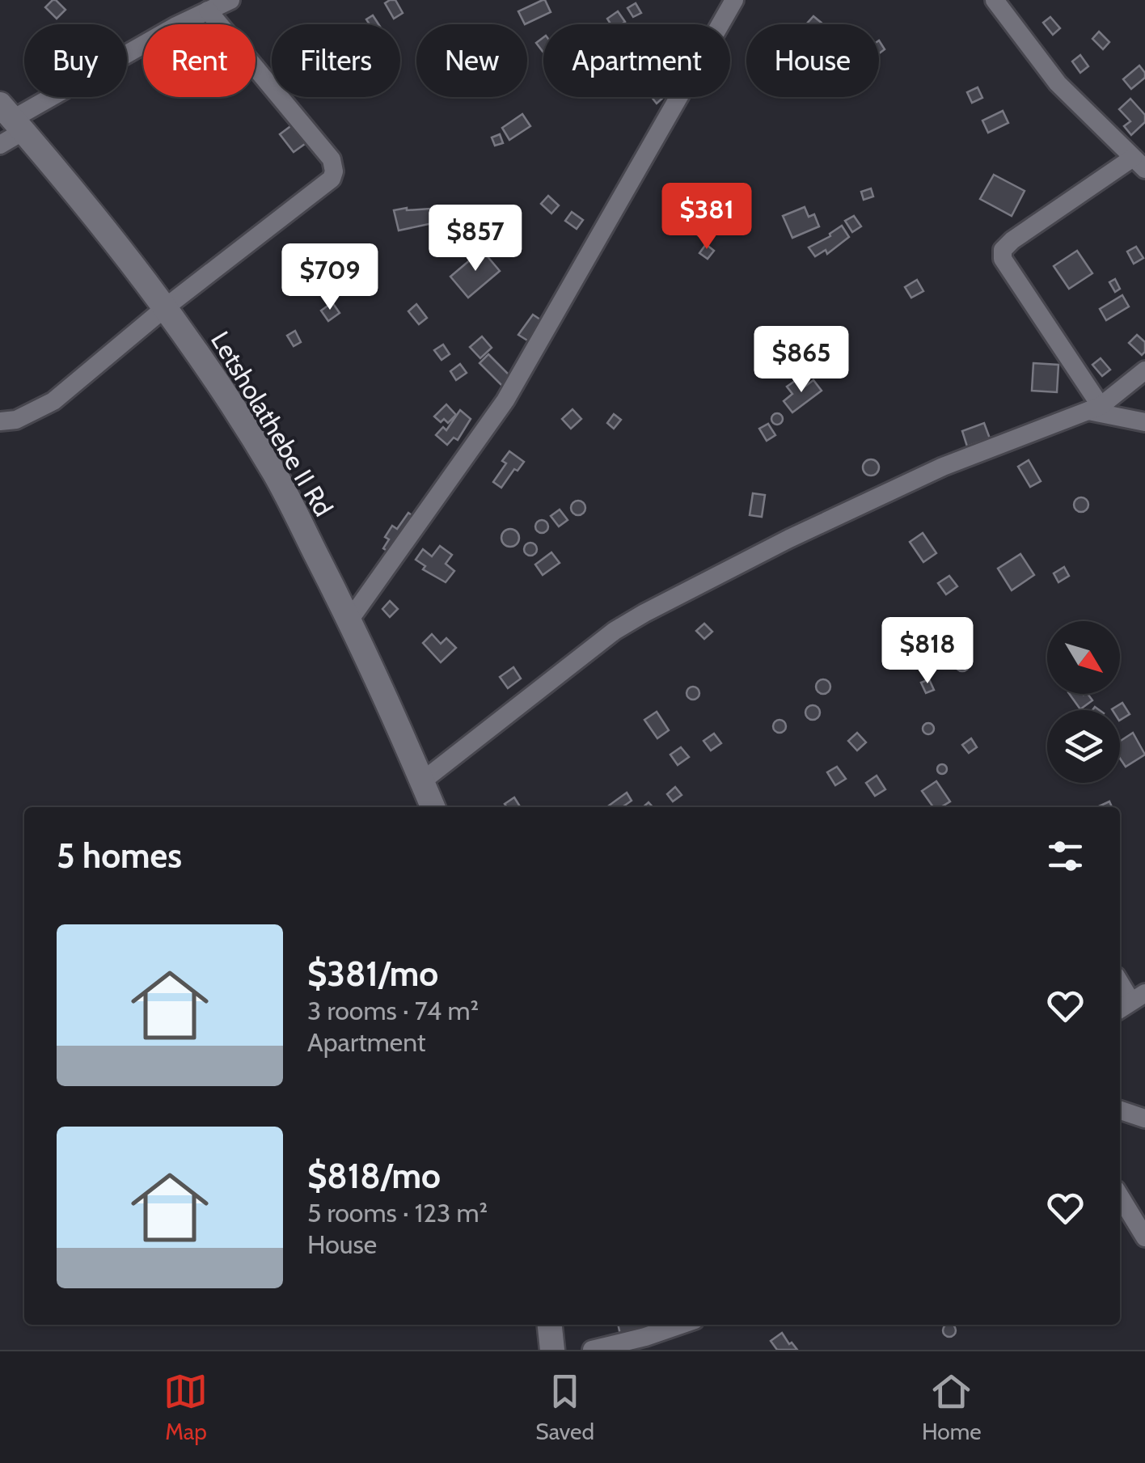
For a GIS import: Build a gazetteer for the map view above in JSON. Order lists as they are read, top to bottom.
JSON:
{
  "streets": {
    "street": ["Letsholathebe II Rd"]
  },
  "north": "bottom right",
  "page": {
    "chip": [
      "Buy",
      "Rent",
      "Filters",
      "New",
      "Apartment",
      "House"
    ],
    "price": [
      "$381",
      "$857",
      "$709",
      "$865",
      "$818"
    ],
    "heading": "5 homes",
    "list": [
      {
        "name": "$381/mo",
        "note": "3 rooms · 74 m² · Apartment"
      },
      {
        "name": "$818/mo",
        "note": "5 rooms · 123 m² · House"
      }
    ],
    "tabs": ["Map", "Saved", "Home"]
  }
}
